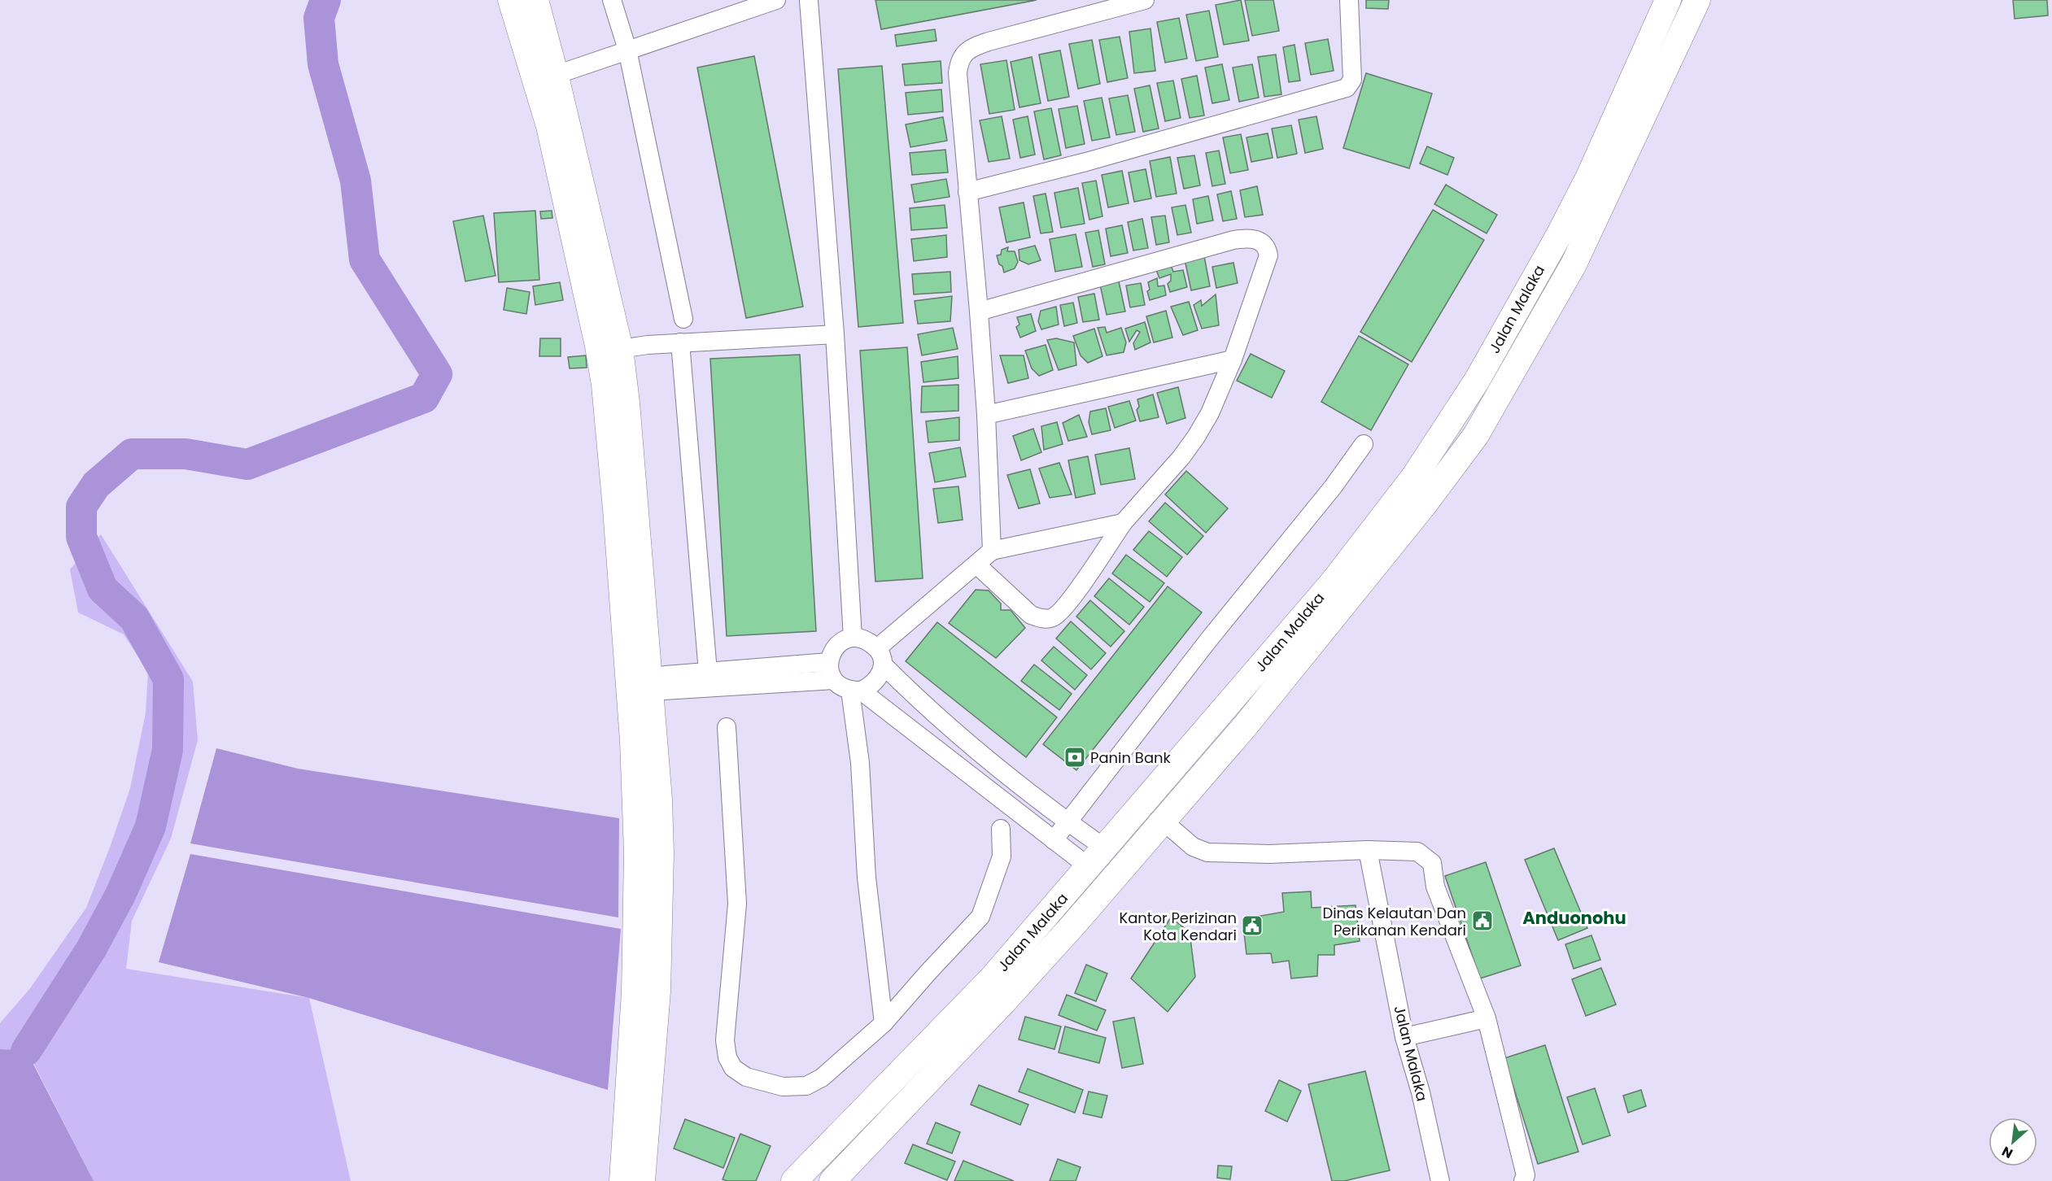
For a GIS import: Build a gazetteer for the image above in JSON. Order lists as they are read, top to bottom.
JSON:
{
  "streets": {
    "street": ["Jalan Malaka"]
  },
  "districts": ["Anduonohu"],
  "places": {
    "bank": ["Panin Bank"],
    "public building": ["Dinas Kelautan Dan Perikanan Kendari", "Kantor Perizinan Kota Kendari"]
  },
  "north": "bottom left"
}
